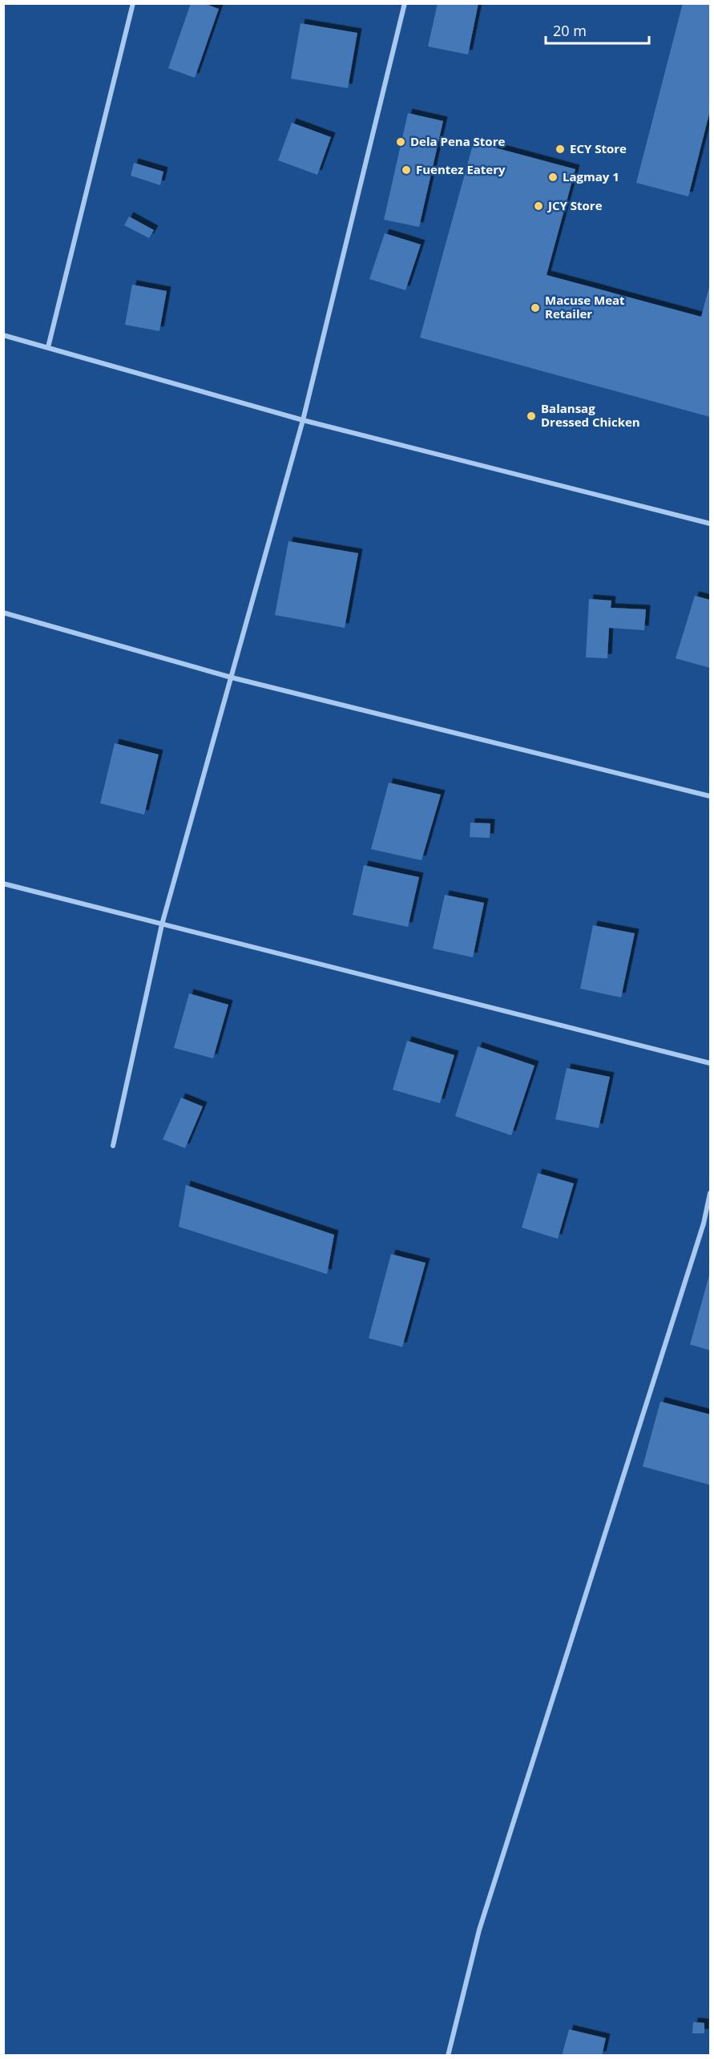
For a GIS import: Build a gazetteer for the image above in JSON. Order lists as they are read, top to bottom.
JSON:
{
  "places": [
    "Dela Pena Store",
    "ECY Store",
    "Fuentez Eatery",
    "Lagmay 1",
    "JCY Store",
    "Macuse Meat Retailer",
    "Balansag Dressed Chicken"
  ],
  "scale_bar": "20 m"
}
